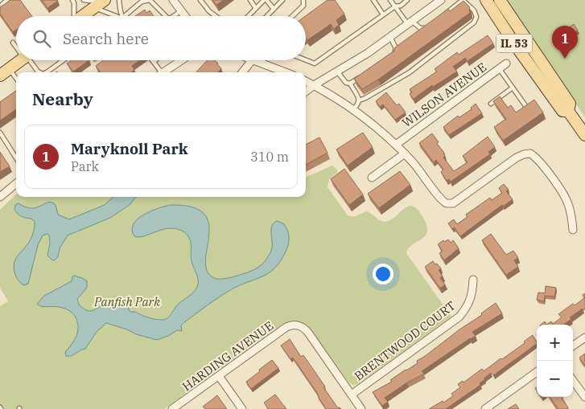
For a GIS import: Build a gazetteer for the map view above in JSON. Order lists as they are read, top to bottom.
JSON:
{
  "streets": {
    "main road": ["IL 53"],
    "street": ["WILSON AVENUE", "BRENTWOOD COURT", "HARDING AVENUE"]
  },
  "crossings": [
    ["BRENTWOOD COURT", "HARDING AVENUE"]
  ],
  "parks": ["Panfish Park"],
  "page": {
    "search": "Search here",
    "pins": "1",
    "heading": "Nearby",
    "list": [
      {
        "mark": "1",
        "name": "Maryknoll Park",
        "note": "Park",
        "value": "310 m"
      }
    ],
    "map_buttons": ["+", "−"]
  }
}
